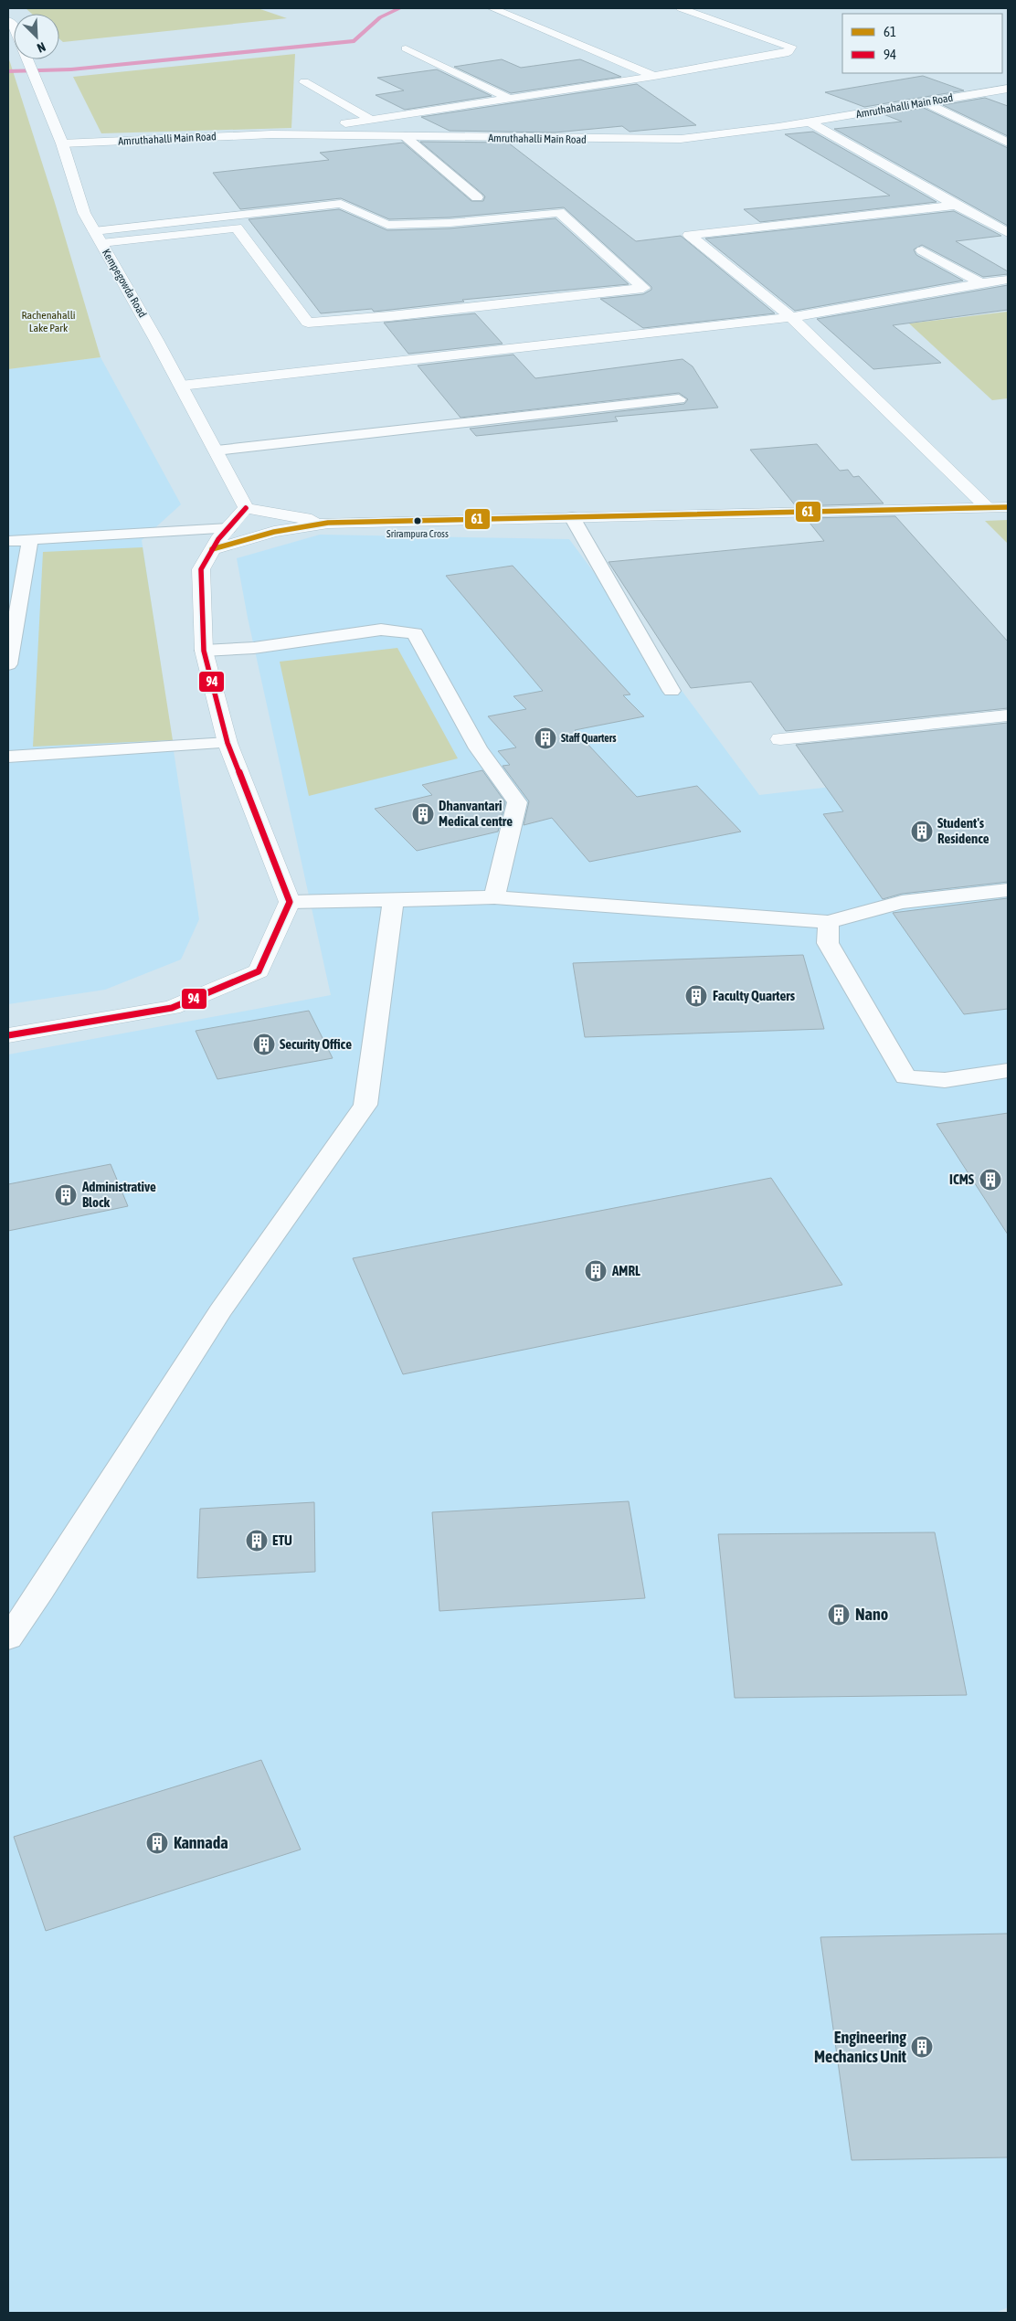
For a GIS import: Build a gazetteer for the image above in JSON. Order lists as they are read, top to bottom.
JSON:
{
  "streets": {
    "street": ["Amruthahalli Main Road", "Kempegowda Road"]
  },
  "crossings": [
    ["Amruthahalli Main Road", "Kempegowda Road"]
  ],
  "parks": ["Rachenahalli Lake Park"],
  "places": {
    "other": ["Srirampura Cross"],
    "building": [
      "Staff Quarters",
      "Dhanvantari Medical centre",
      "Student's Residence",
      "Faculty Quarters",
      "Security Office",
      "ICMS",
      "Administrative Block",
      "AMRL",
      "ETU",
      "Nano",
      "Kannada",
      "Engineering Mechanics Unit"
    ]
  },
  "lines": ["transit line 61", "transit line 94"],
  "legend": ["61", "94"],
  "north": "bottom right"
}
